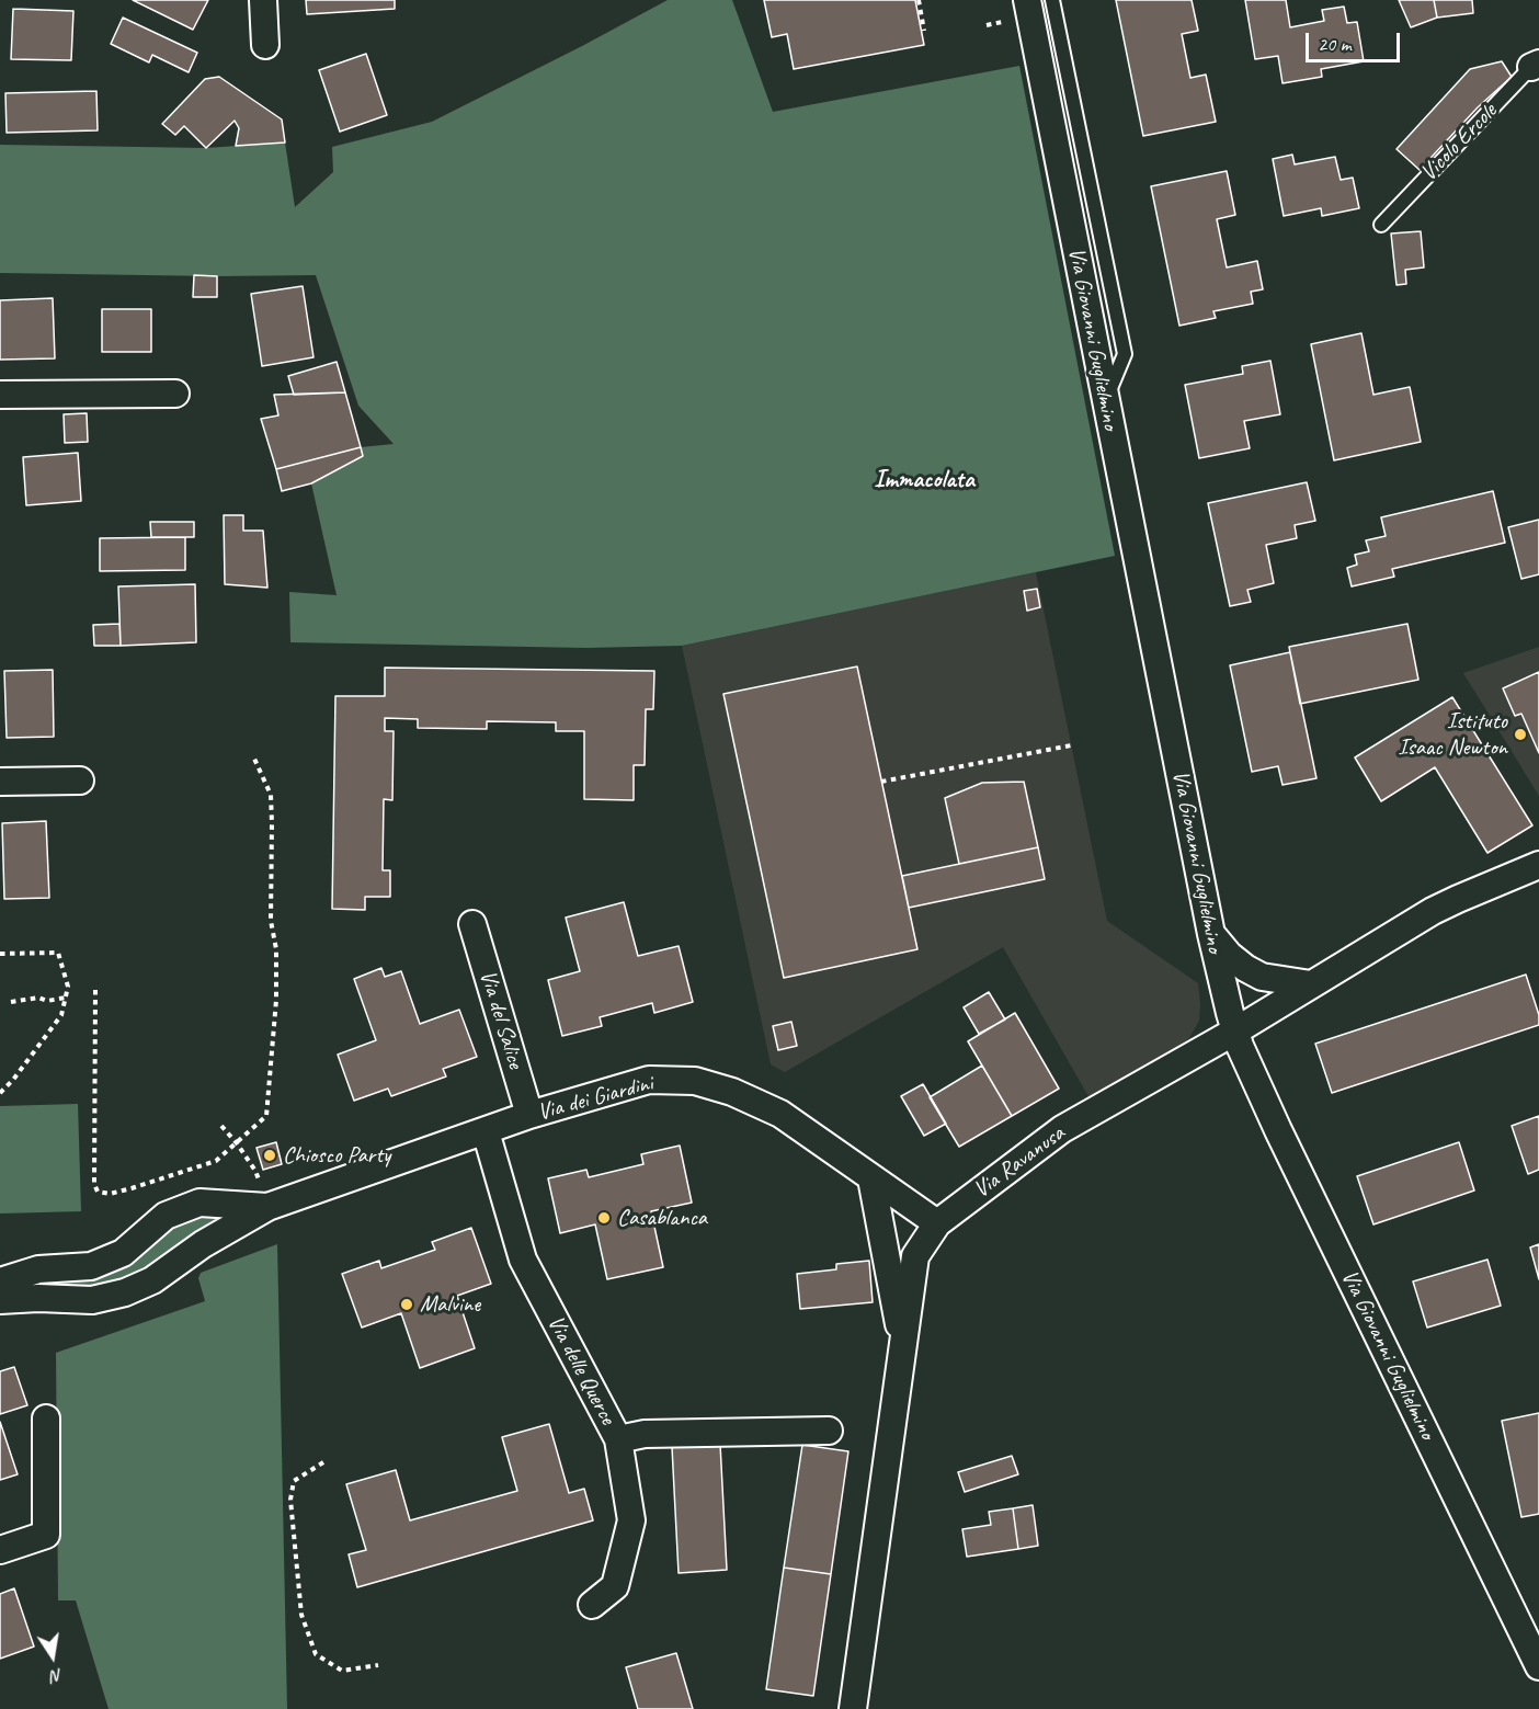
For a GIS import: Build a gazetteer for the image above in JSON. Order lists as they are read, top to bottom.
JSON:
{
  "streets": {
    "street": [
      "Via Giovanni Guglielmino",
      "Via del Salice",
      "Via dei Giardini",
      "Via Ravanusa",
      "Via delle Querce"
    ],
    "lane": ["Vicolo Ercole"]
  },
  "crossings": [
    ["Via Giovanni Guglielmino", "Via Ravanusa"],
    ["Via del Salice", "Via dei Giardini"],
    ["Via dei Giardini", "Via Ravanusa"],
    ["Via dei Giardini", "Via delle Querce"]
  ],
  "districts": ["Immacolata"],
  "places": [
    "Istituto Isaac Newton",
    "Chiosco Party",
    "Casablanca",
    "Malvine"
  ],
  "scale_bar": "20 m",
  "north": "bottom"
}
